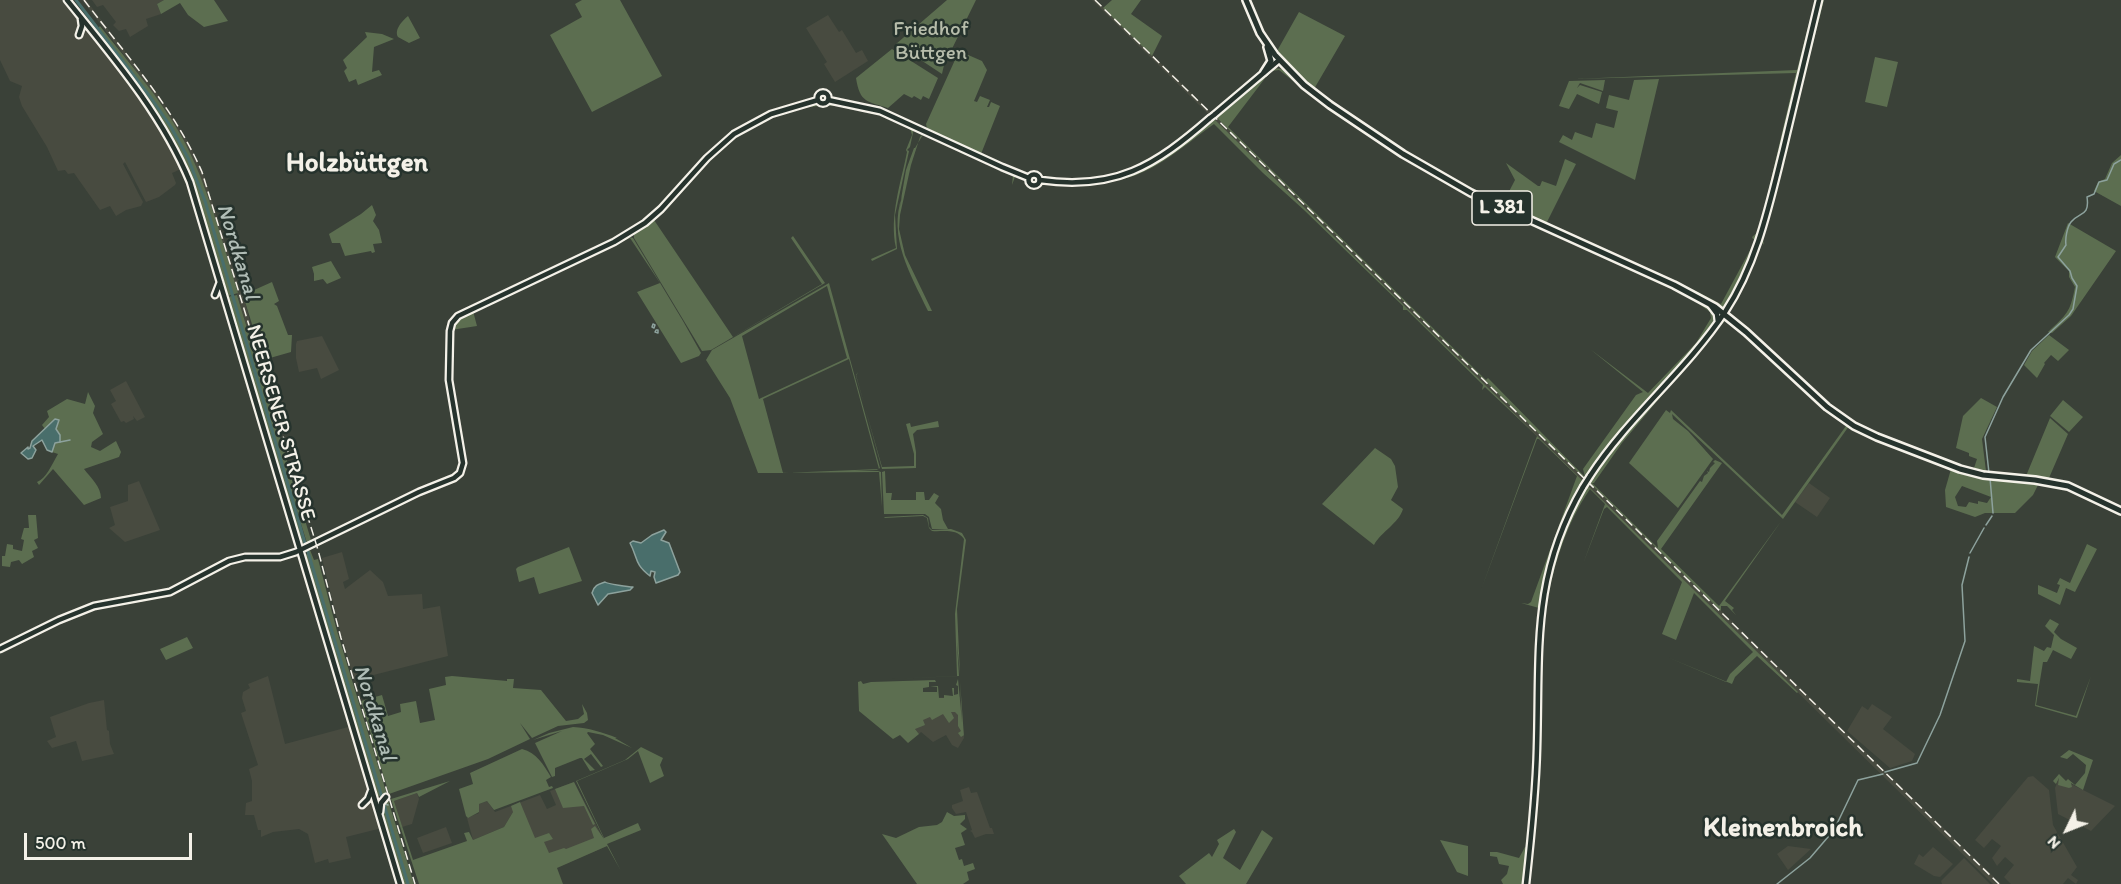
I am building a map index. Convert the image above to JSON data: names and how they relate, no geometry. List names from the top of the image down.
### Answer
{
  "streets": {
    "main road": ["L 381", "NEERSENER STRASSE"]
  },
  "districts": ["Holzbüttgen", "Kleinenbroich"],
  "water": ["Nordkanal"],
  "parks": ["Friedhof Büttgen"],
  "scale_bar": "500 m",
  "north": "bottom left"
}
